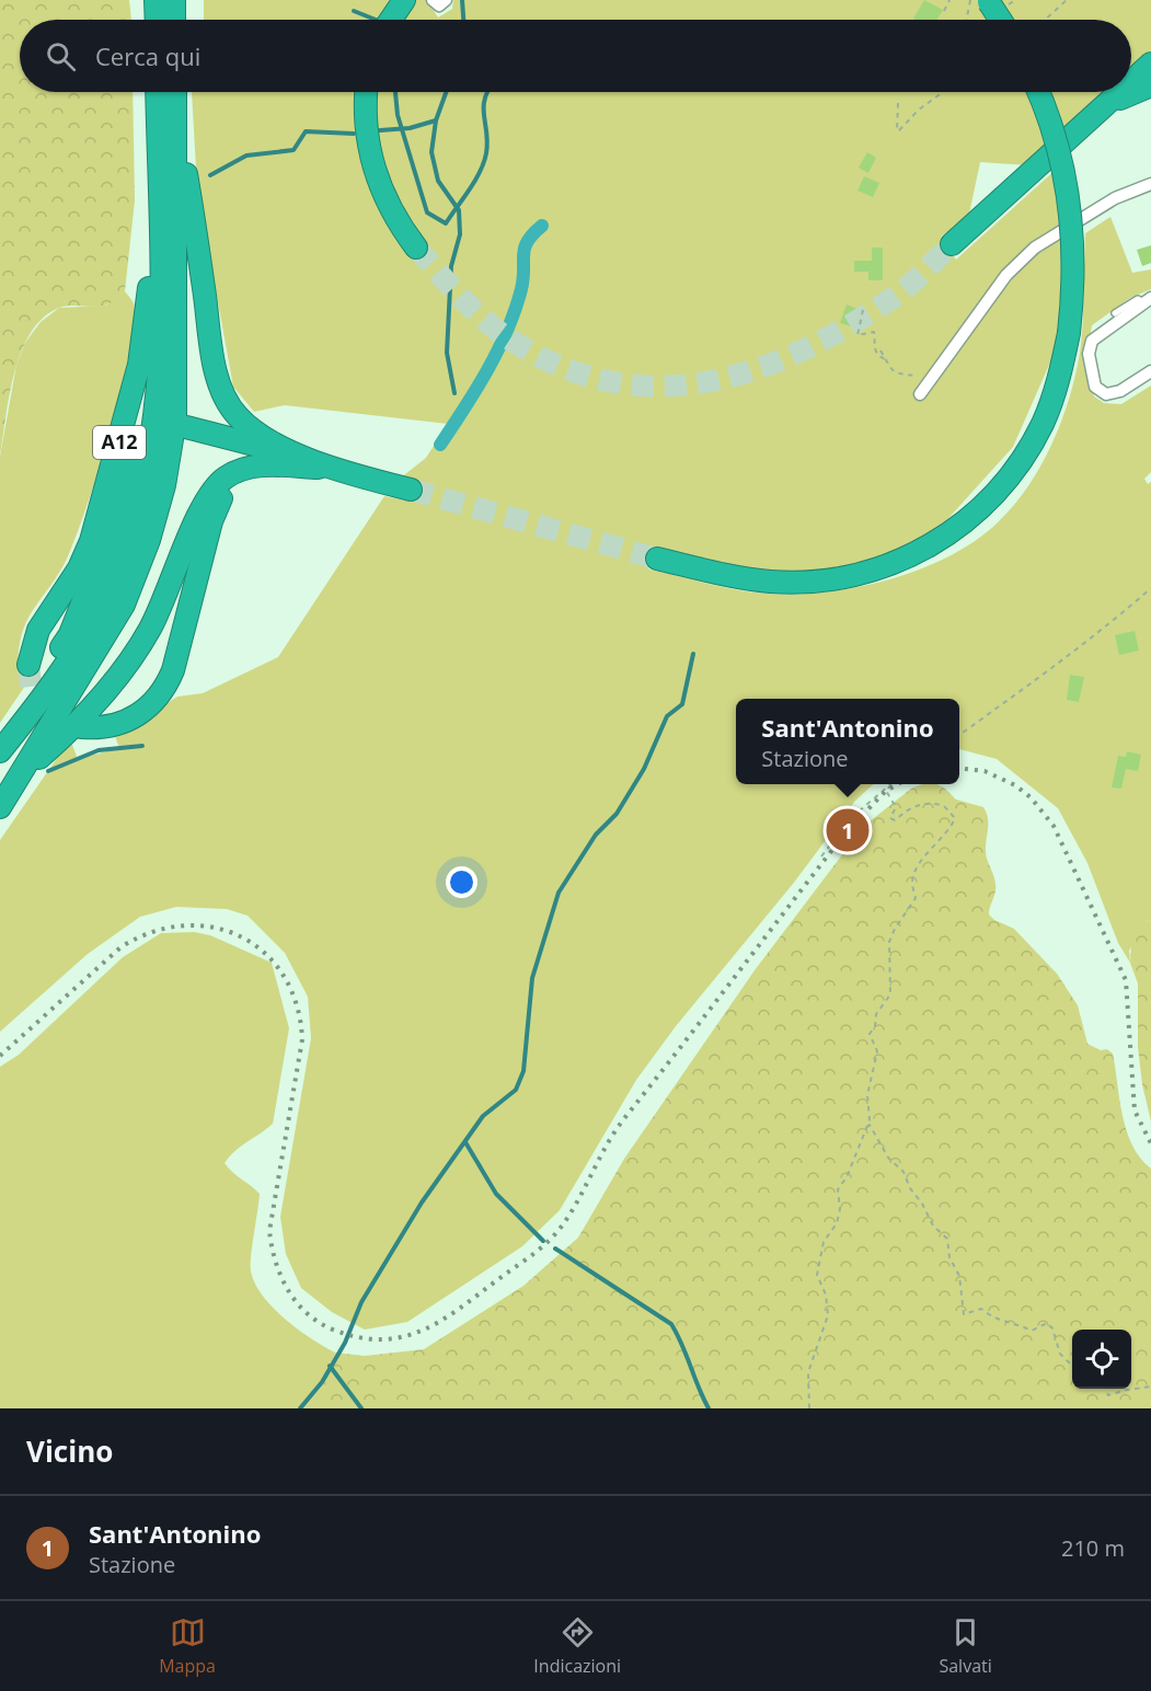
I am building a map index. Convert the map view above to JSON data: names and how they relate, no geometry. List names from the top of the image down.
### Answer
{
  "streets": {
    "highway": ["A12"]
  },
  "page": {
    "search": "Cerca qui",
    "popup": ["Sant'Antonino", "Stazione"],
    "pins": "1",
    "heading": "Vicino",
    "list": [
      {
        "mark": "1",
        "name": "Sant'Antonino",
        "note": "Stazione",
        "value": "210 m"
      }
    ],
    "nav": ["Mappa", "Indicazioni", "Salvati"]
  }
}
